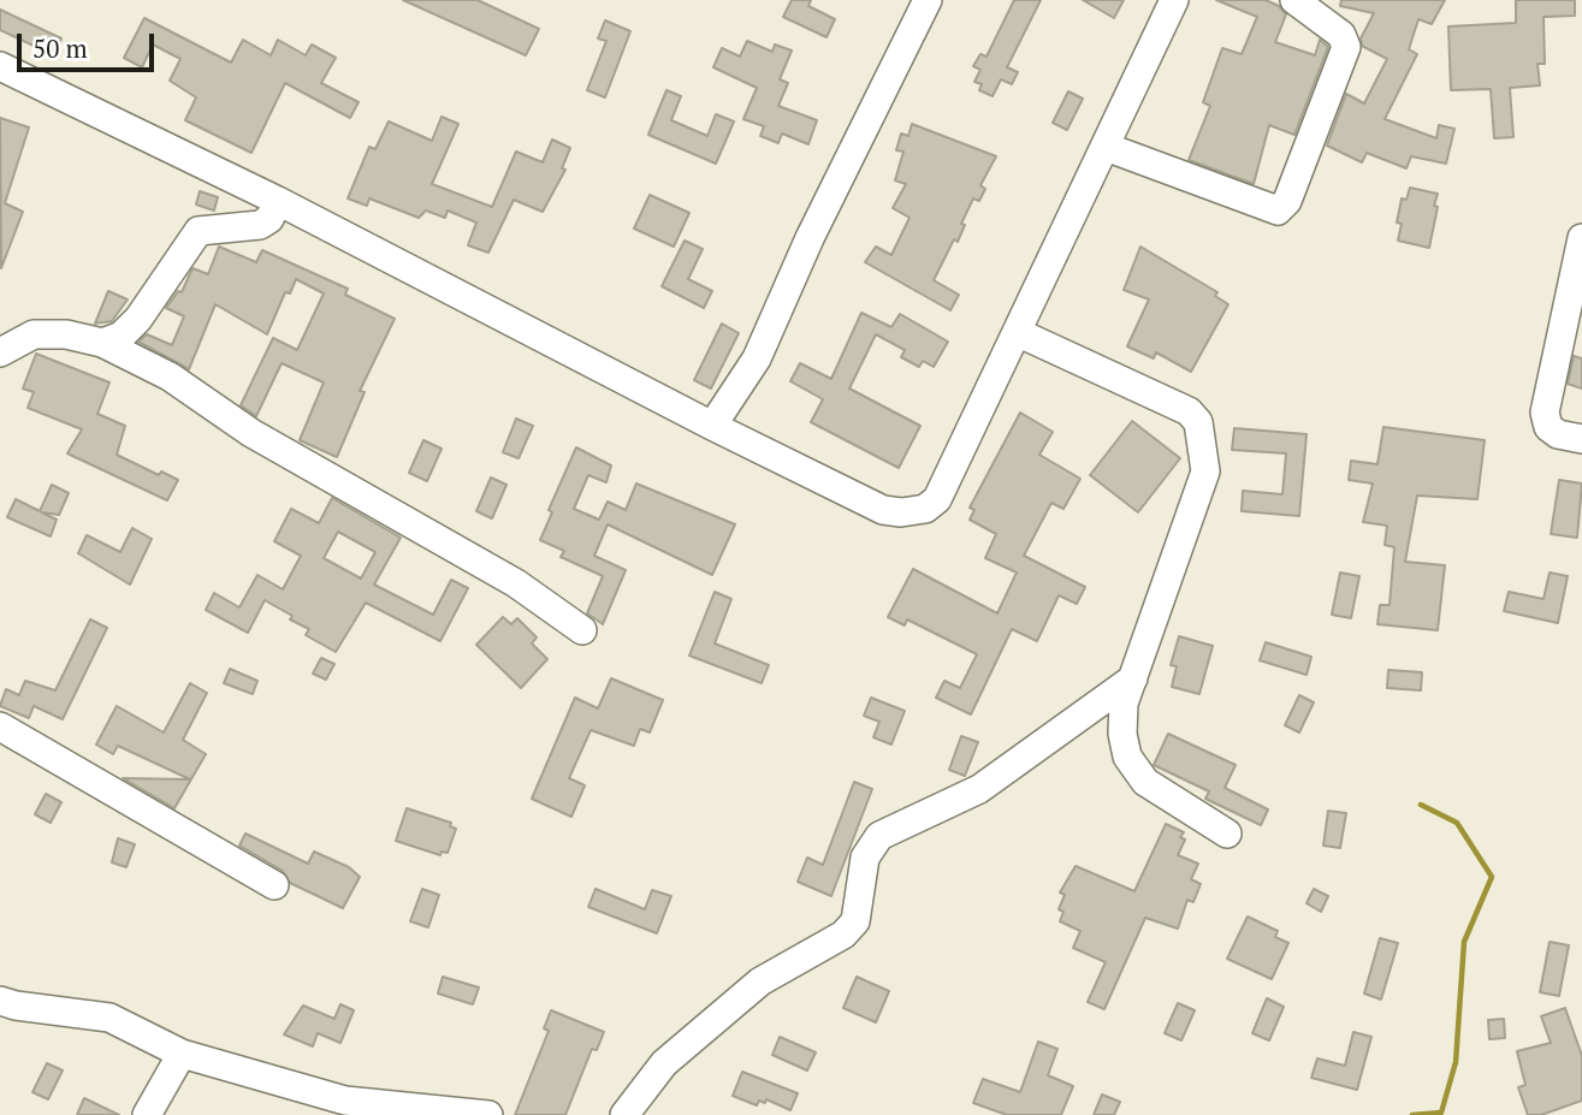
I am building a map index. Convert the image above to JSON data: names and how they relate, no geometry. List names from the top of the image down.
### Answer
{
  "scale_bar": "50 m"
}
